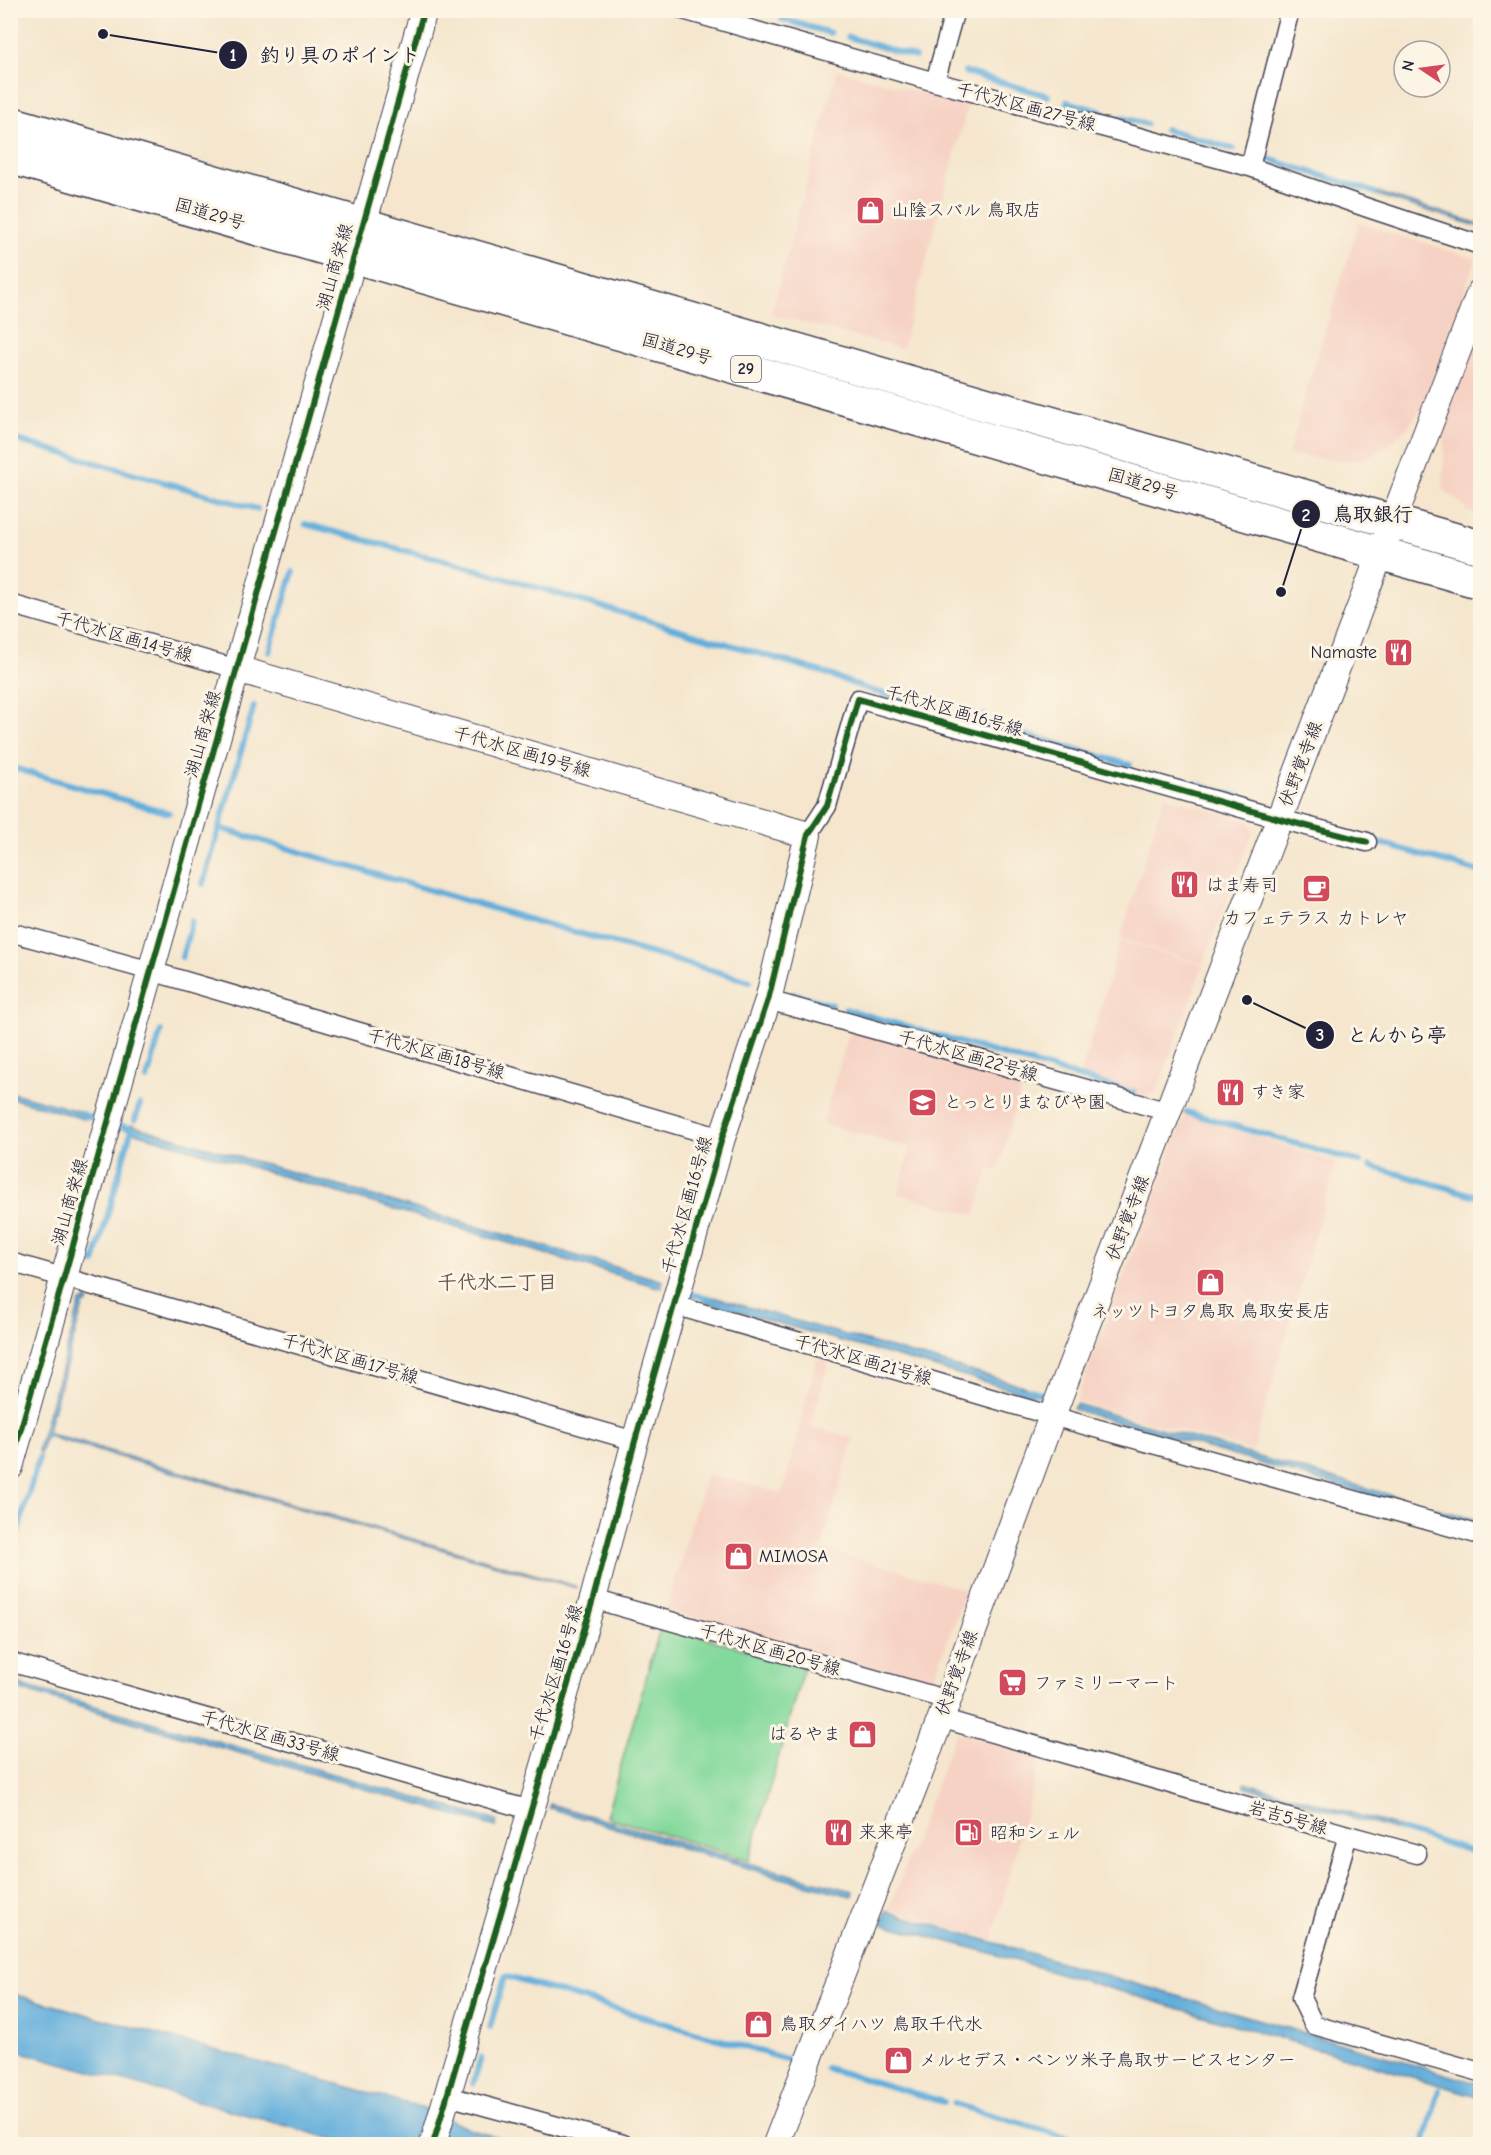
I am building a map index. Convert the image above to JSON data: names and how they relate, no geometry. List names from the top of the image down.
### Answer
{
  "streets": {
    "highway": ["国道29号", "29"],
    "street": [
      "千代水区画27号線",
      "湖山商栄線",
      "千代水区画14号線",
      "千代水区画16号線",
      "千代水区画19号線",
      "伏野覚寺線",
      "千代水区画18号線",
      "千代水区画22号線",
      "千代水区画17号線",
      "千代水区画21号線",
      "千代水区画20号線",
      "千代水区画33号線",
      "岩吉5号線"
    ]
  },
  "crossings": [
    ["国道29号", "湖山商栄線"],
    ["国道29号", "伏野覚寺線"],
    ["湖山商栄線", "千代水区画14号線"],
    ["湖山商栄線", "千代水区画19号線"],
    ["湖山商栄線", "千代水区画18号線"],
    ["湖山商栄線", "千代水区画17号線"],
    ["千代水区画14号線", "千代水区画19号線"],
    ["千代水区画16号線", "千代水区画19号線"],
    ["千代水区画16号線", "伏野覚寺線"],
    ["千代水区画16号線", "千代水区画18号線"],
    ["千代水区画16号線", "千代水区画22号線"],
    ["千代水区画16号線", "千代水区画17号線"],
    ["千代水区画16号線", "千代水区画21号線"],
    ["千代水区画16号線", "千代水区画20号線"],
    ["千代水区画16号線", "千代水区画33号線"],
    ["伏野覚寺線", "千代水区画22号線"],
    ["伏野覚寺線", "千代水区画21号線"],
    ["伏野覚寺線", "千代水区画20号線"],
    ["伏野覚寺線", "岩吉5号線"],
    ["千代水区画20号線", "岩吉5号線"]
  ],
  "districts": ["千代水二丁目"],
  "places": {
    "other": ["釣り具のポイント", "鳥取銀行", "とんから亭"],
    "shop": [
      "山陰スバル 鳥取店",
      "ネッツトヨタ鳥取 鳥取安長店",
      "MIMOSA",
      "はるやま",
      "鳥取ダイハツ 鳥取千代水",
      "メルセデス・ベンツ米子鳥取サービスセンター"
    ],
    "restaurant": [
      "Namaste",
      "はま寿司",
      "すき家",
      "来来亭"
    ],
    "cafe": ["カフェテラス カトレヤ"],
    "school or university": ["とっとりまなびや園"],
    "supermarket": ["ファミリーマート"],
    "fuel station": ["昭和シェル"]
  },
  "north": "left"
}
